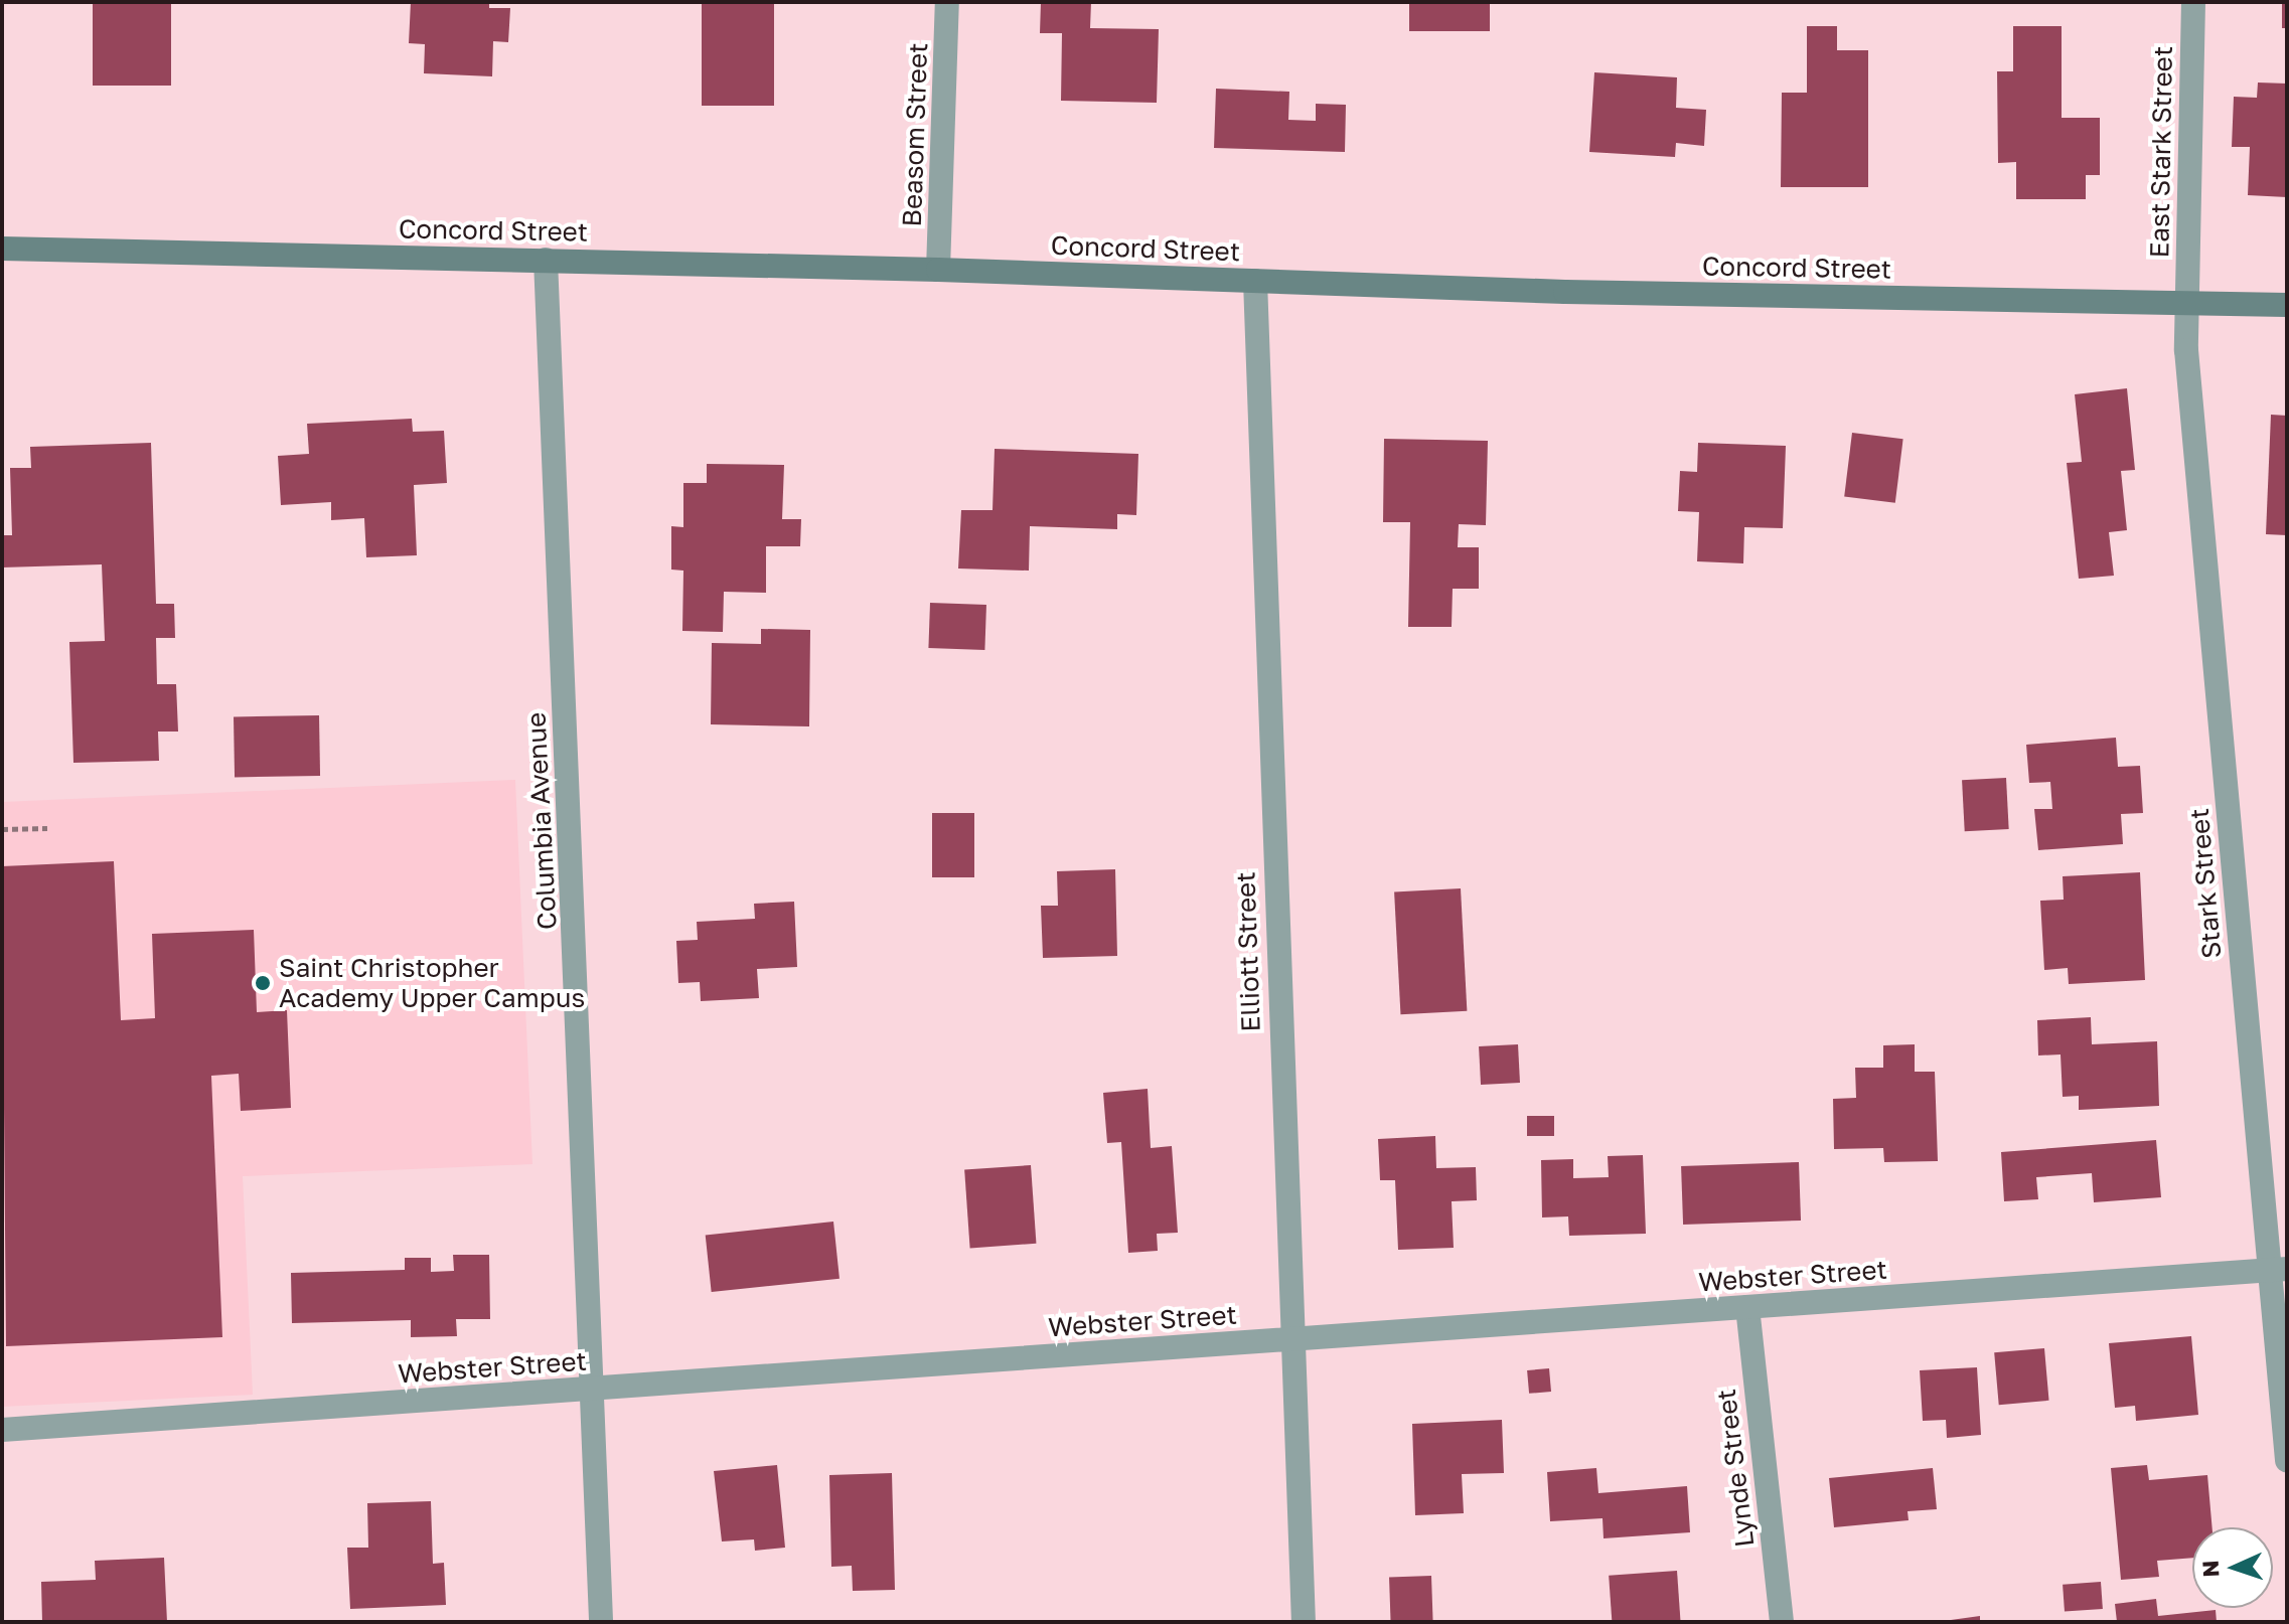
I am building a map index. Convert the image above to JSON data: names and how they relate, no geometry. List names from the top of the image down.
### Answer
{
  "streets": {
    "main road": ["Concord Street"],
    "street": [
      "Beasom Street",
      "East Stark Street",
      "Columbia Avenue",
      "Stark Street",
      "Elliott Street",
      "Webster Street",
      "Lynde Street"
    ]
  },
  "crossings": [
    ["Beasom Street", "Concord Street"],
    ["East Stark Street", "Concord Street"],
    ["East Stark Street", "Stark Street"],
    ["Concord Street", "Columbia Avenue"],
    ["Concord Street", "Stark Street"],
    ["Concord Street", "Elliott Street"],
    ["Columbia Avenue", "Webster Street"],
    ["Stark Street", "Webster Street"],
    ["Elliott Street", "Webster Street"],
    ["Webster Street", "Lynde Street"]
  ],
  "places": ["Saint Christopher Academy Upper Campus"],
  "north": "left"
}
